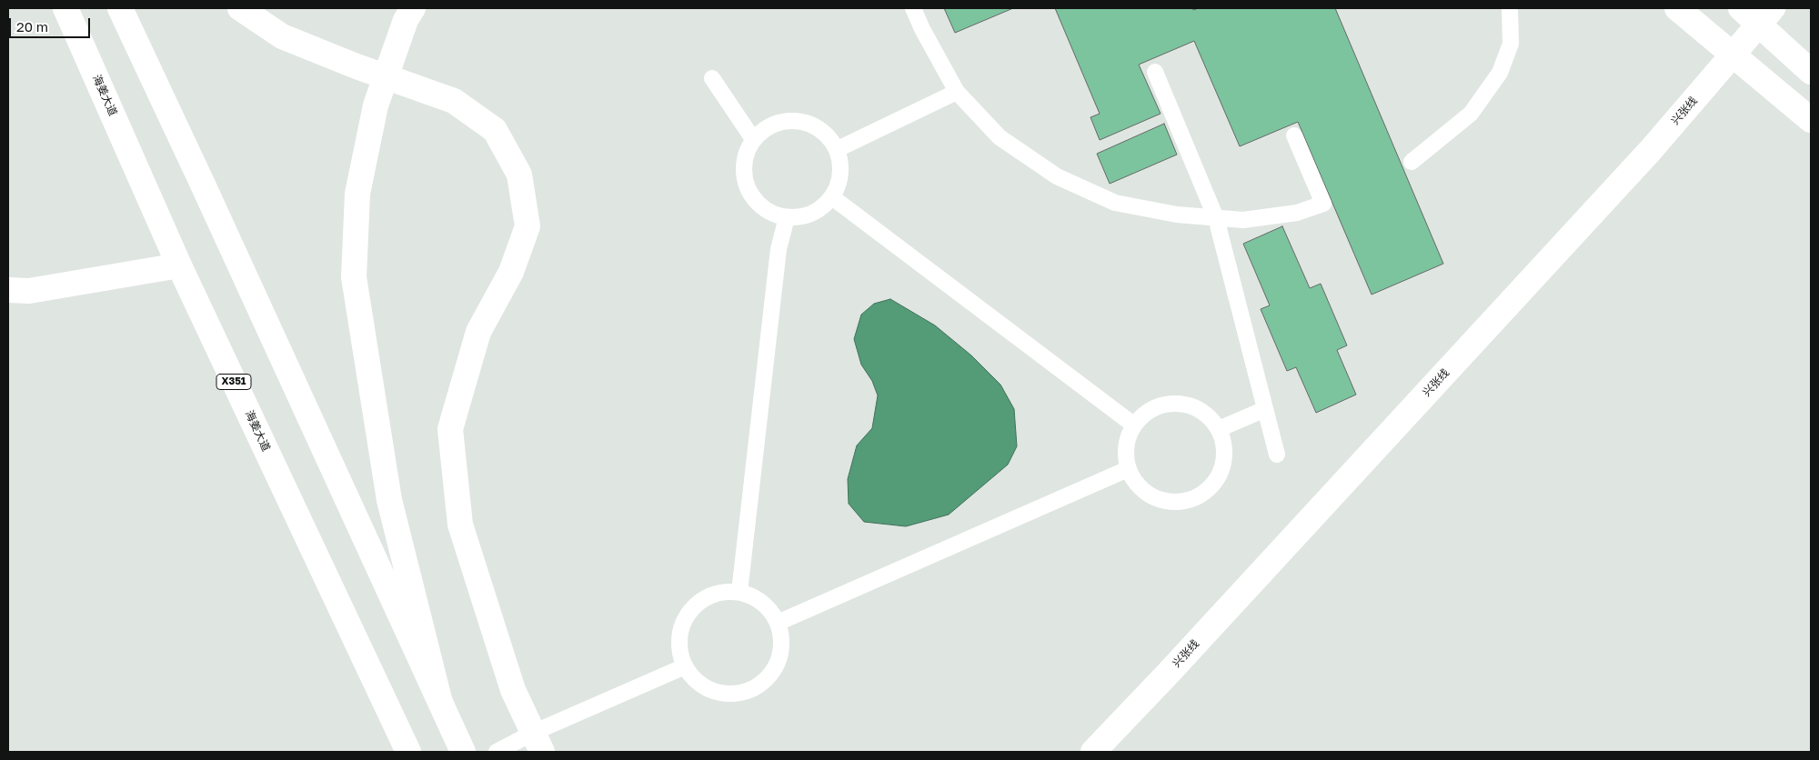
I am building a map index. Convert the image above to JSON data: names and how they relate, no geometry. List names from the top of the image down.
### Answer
{
  "streets": {
    "main road": ["海姜大道", "兴张线", "X351"]
  },
  "scale_bar": "20 m"
}
